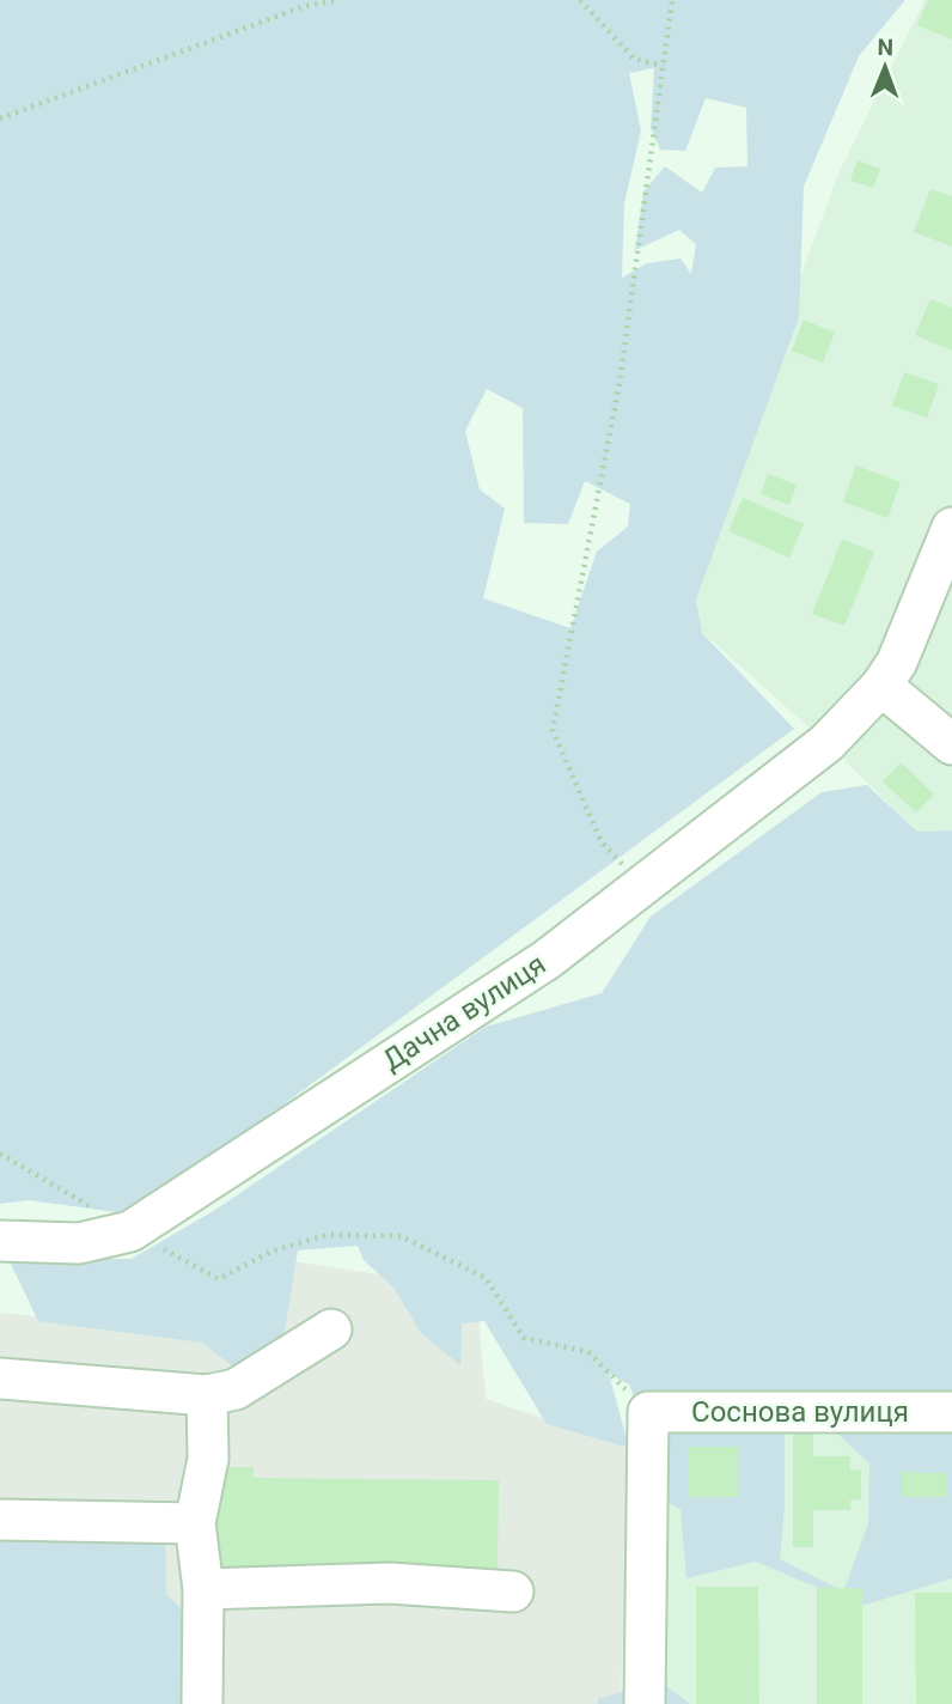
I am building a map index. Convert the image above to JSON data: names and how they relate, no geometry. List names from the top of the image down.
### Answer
{
  "streets": {
    "street": ["Дачна вулиця", "Соснова вулиця"]
  },
  "north": "top"
}
